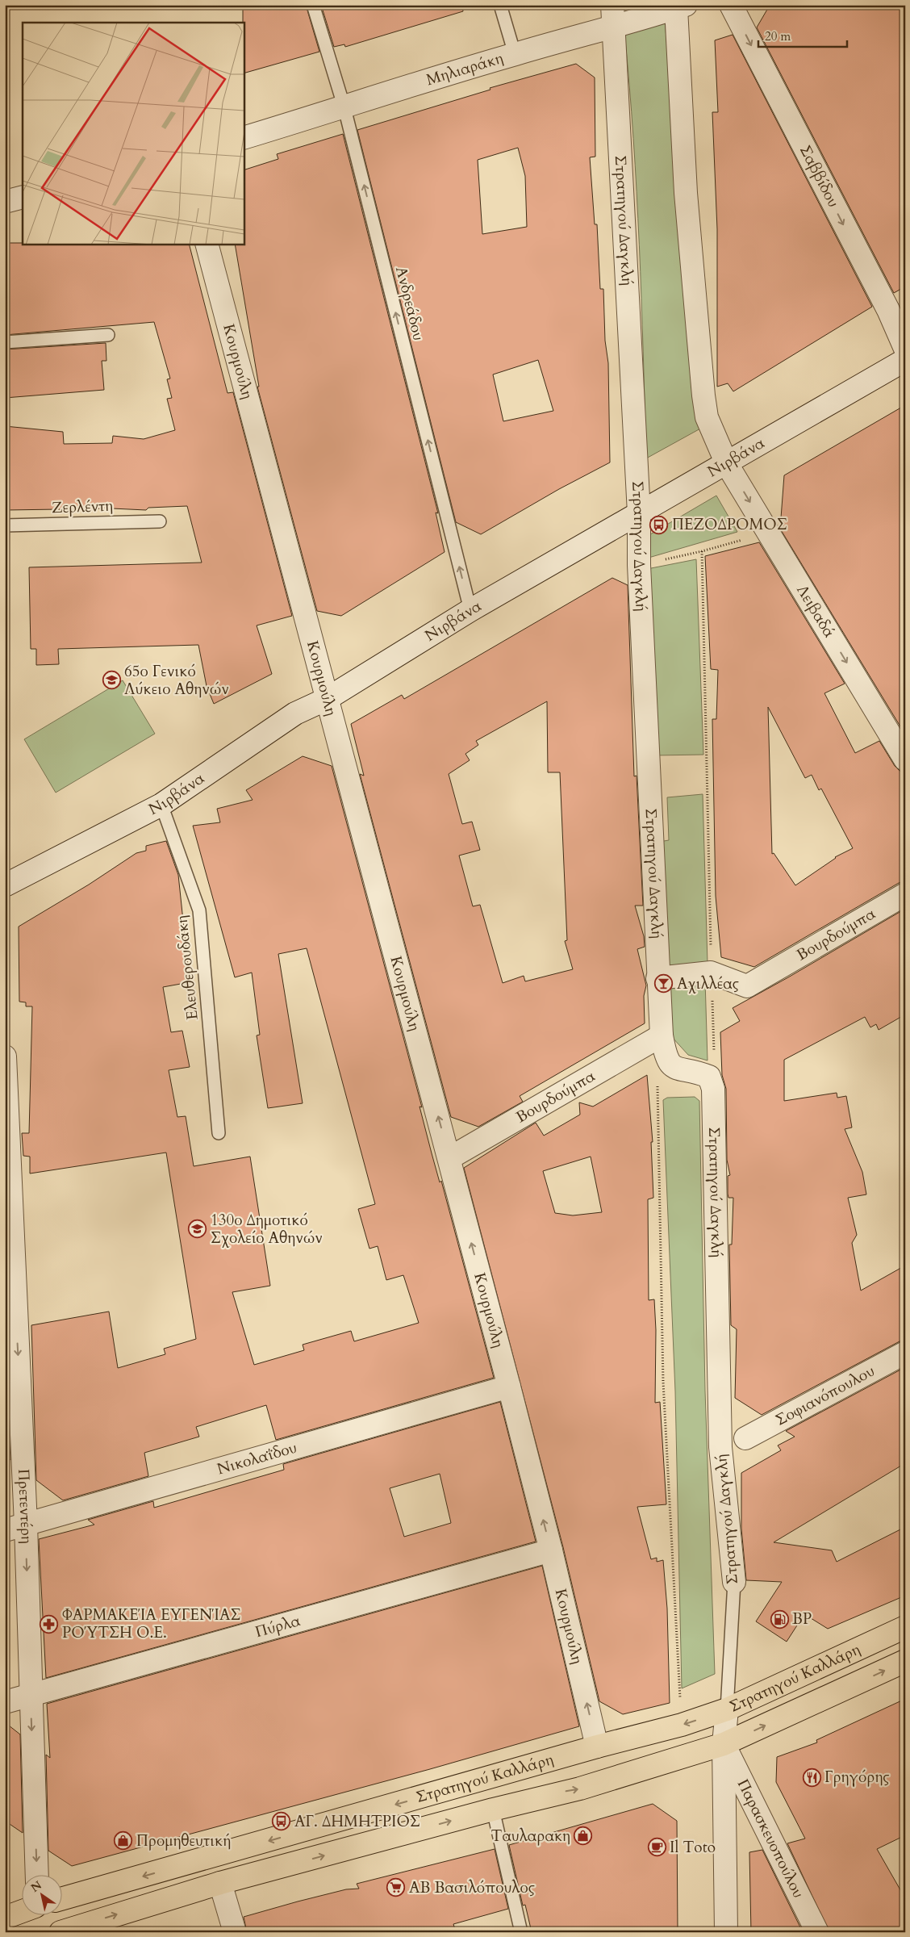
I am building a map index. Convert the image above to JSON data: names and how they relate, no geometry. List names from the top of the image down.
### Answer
{
  "streets": {
    "main road": ["Στρατηγού Καλλάρη"],
    "street": [
      "Μηλιαράκη",
      "Σαββίδου",
      "Στρατηγού Δαγκλή",
      "Κουρμούλη",
      "Νιρβάνα",
      "Λειβαδά",
      "Βουρδούμπα",
      "Σοφιανόπουλου",
      "Νικολαΐδου",
      "Πρετεντέρη",
      "Πύρλα",
      "Παρασκευοπούλου"
    ],
    "lane": ["Ανδρεάδου", "Ζερλέντη", "Ελευθερουδάκη"]
  },
  "crossings": [
    ["Μηλιαράκη", "Στρατηγού Δαγκλή"],
    ["Μηλιαράκη", "Ανδρεάδου"],
    ["Στρατηγού Δαγκλή", "Νιρβάνα"],
    ["Στρατηγού Δαγκλή", "Βουρδούμπα"],
    ["Στρατηγού Δαγκλή", "Στρατηγού Καλλάρη"],
    ["Ανδρεάδου", "Νιρβάνα"],
    ["Κουρμούλη", "Νιρβάνα"],
    ["Κουρμούλη", "Βουρδούμπα"],
    ["Κουρμούλη", "Νικολαΐδου"],
    ["Κουρμούλη", "Πύρλα"],
    ["Κουρμούλη", "Στρατηγού Καλλάρη"],
    ["Νιρβάνα", "Λειβαδά"],
    ["Νιρβάνα", "Ελευθερουδάκη"],
    ["Νικολαΐδου", "Πρετεντέρη"],
    ["Πρετεντέρη", "Πύρλα"],
    ["Στρατηγού Καλλάρη", "Παρασκευοπούλου"]
  ],
  "one_way": [
    "Ανδρεάδου",
    "Κουρμούλη",
    "Λειβαδά",
    "Πρετεντέρη"
  ],
  "places": {
    "bus stop": ["ΠΕΖΟΔΡΟΜΟΣ", "ΑΓ. ΔΗΜΗΤΡΙΟΣ"],
    "school or university": ["65ο Γενικό Λύκειο Αθηνών", "130ο Δημοτικό Σχολείο Αθηνών"],
    "bar": ["Αχιλλέας"],
    "fuel station": ["BP"],
    "pharmacy": ["ΦΑΡΜΑΚΕΊΑ ΕΥΓΕΝΊΑΣ ΡΟΎΤΣΗ Ο.Ε."],
    "restaurant": ["Γρηγόρης"],
    "shop": ["Ταυλαρακη", "Προμηθευτική"],
    "cafe": ["Il Toto"],
    "supermarket": ["AB Βασιλόπουλος"]
  },
  "scale_bar": "20 m",
  "north": "top left"
}
